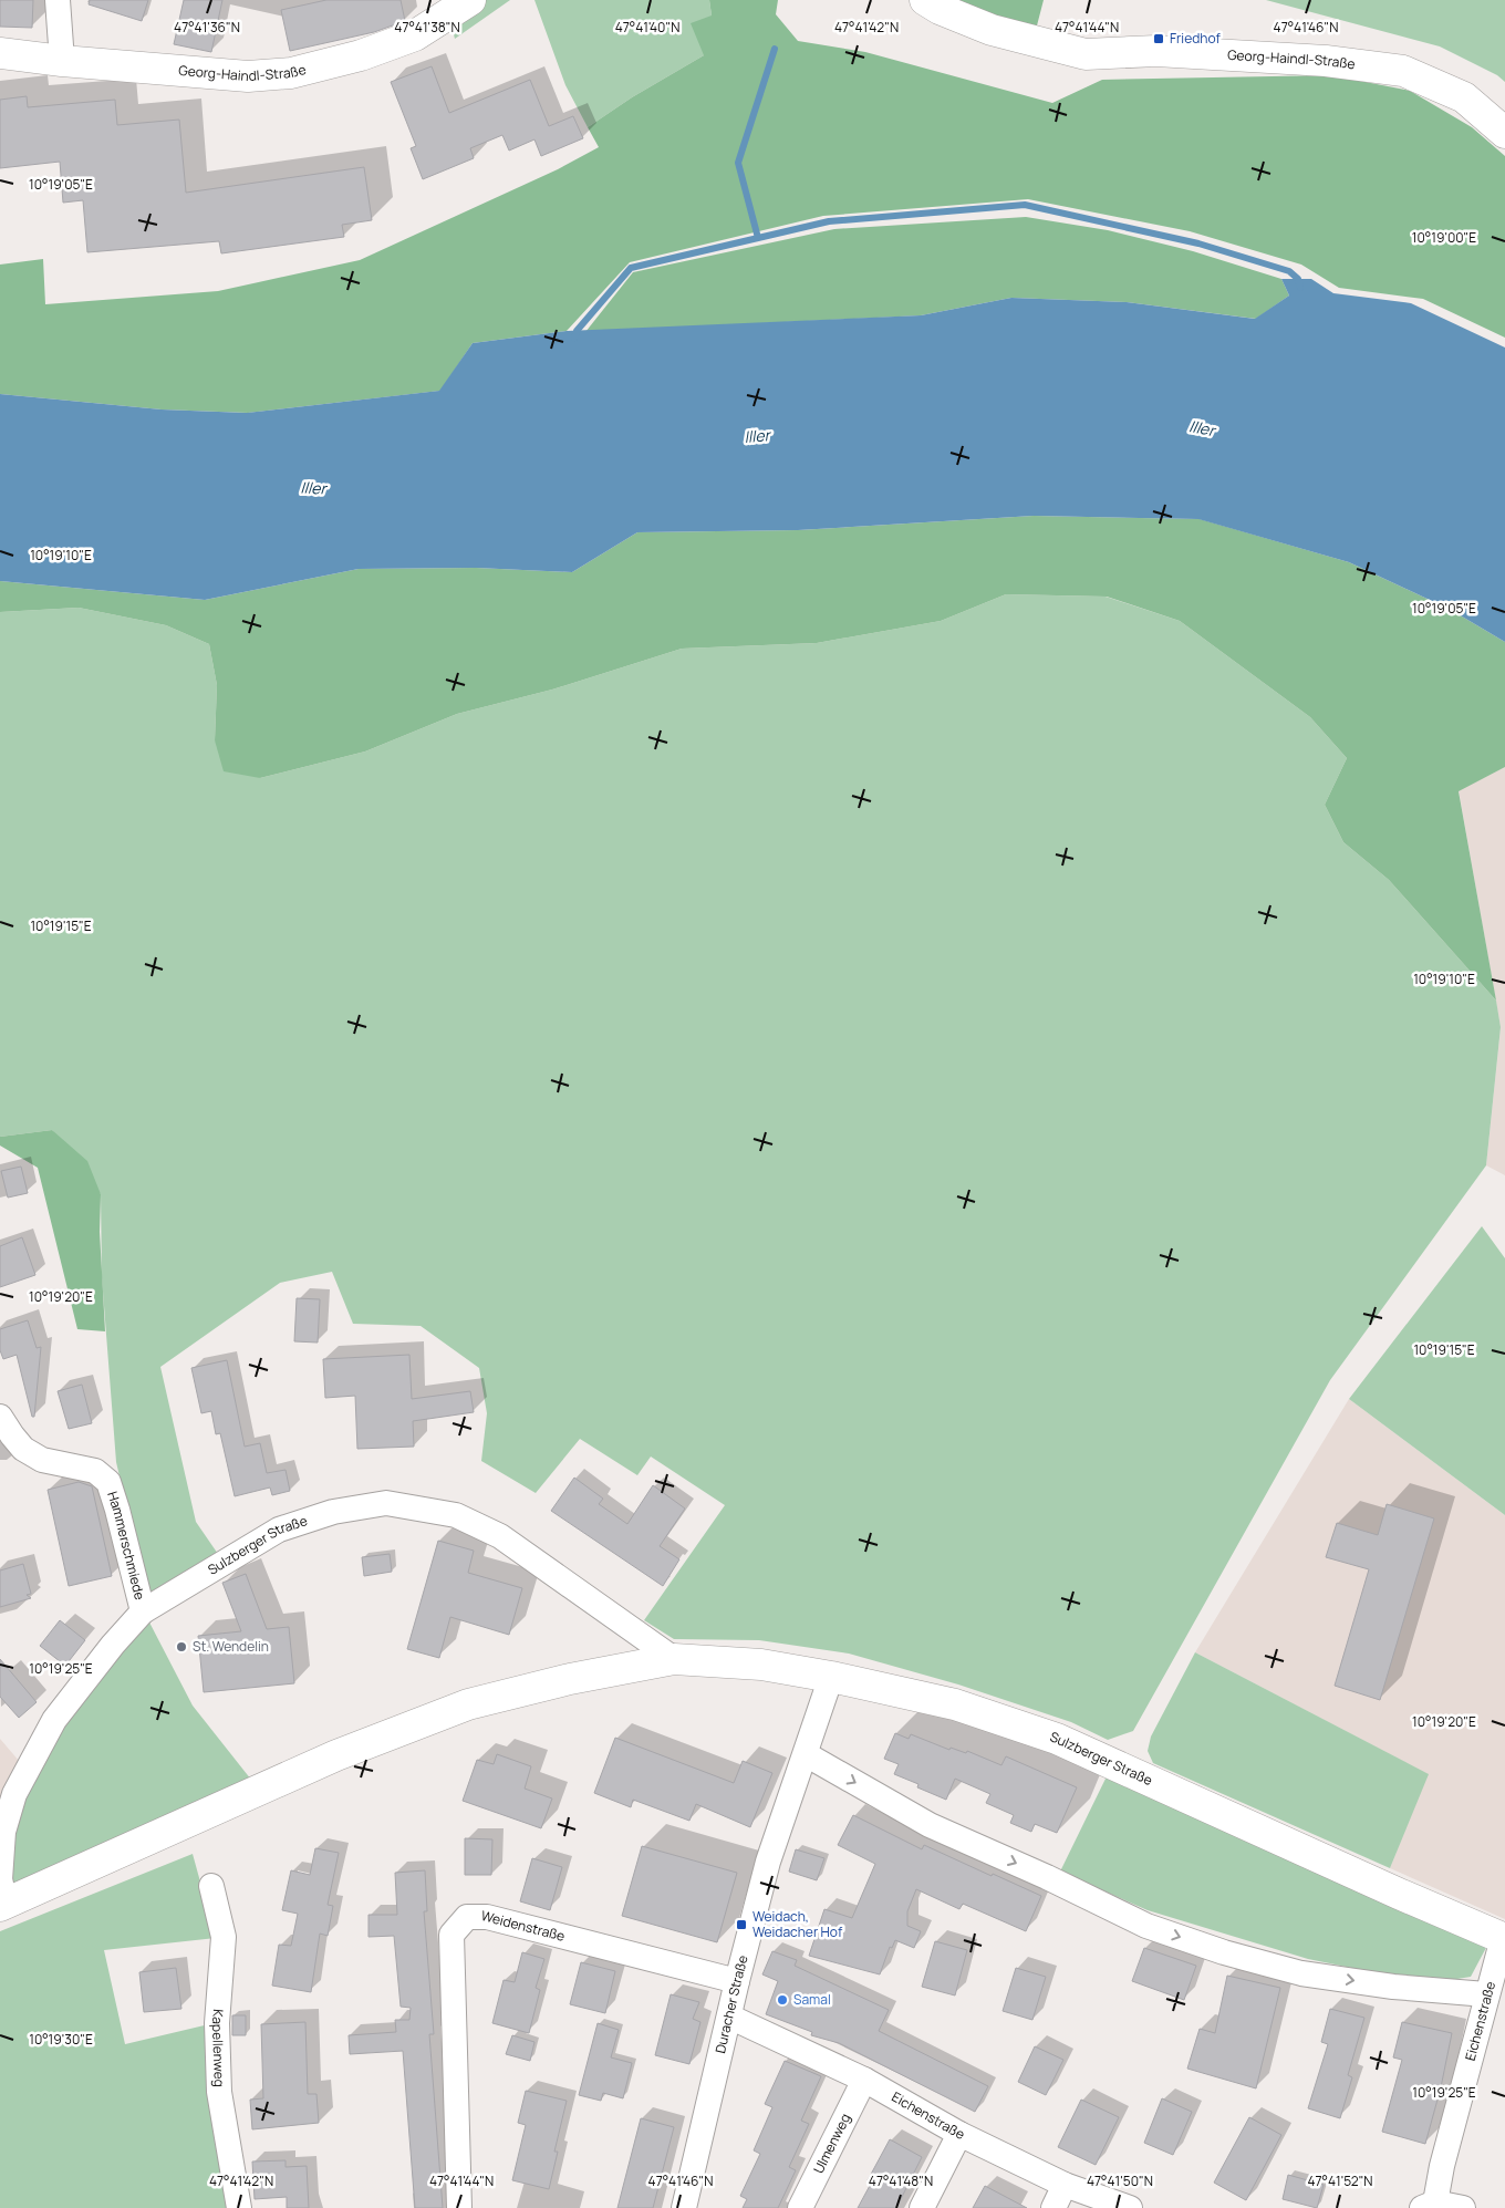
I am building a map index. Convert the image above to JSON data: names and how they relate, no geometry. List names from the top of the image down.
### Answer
{
  "streets": {
    "street": [
      "Georg-Haindl-Straße",
      "Hammerschmiede",
      "Sulzberger Straße",
      "Weidenstraße",
      "Duracher Straße",
      "Eichenstraße",
      "Kapellenweg",
      "Ulmenweg"
    ]
  },
  "crossings": [
    ["Hammerschmiede", "Sulzberger Straße"],
    ["Sulzberger Straße", "Duracher Straße"],
    ["Sulzberger Straße", "Eichenstraße"],
    ["Weidenstraße", "Duracher Straße"],
    ["Duracher Straße", "Eichenstraße"],
    ["Eichenstraße", "Ulmenweg"]
  ],
  "water": ["Iller"],
  "places": {
    "transit": ["Friedhof", "Weidach, Weidacher Hof"],
    "other": ["St. Wendelin", "Samal"]
  },
  "coordinates": [
    "47°41'36\"N",
    "47°41'38\"N",
    "47°41'40\"N",
    "47°41'42\"N",
    "47°41'44\"N",
    "47°41'46\"N",
    "10°19'05\"E",
    "10°19'00\"E",
    "10°19'10\"E",
    "10°19'15\"E",
    "10°19'20\"E",
    "10°19'25\"E",
    "10°19'30\"E",
    "47°41'48\"N",
    "47°41'50\"N",
    "47°41'52\"N"
  ]
}
